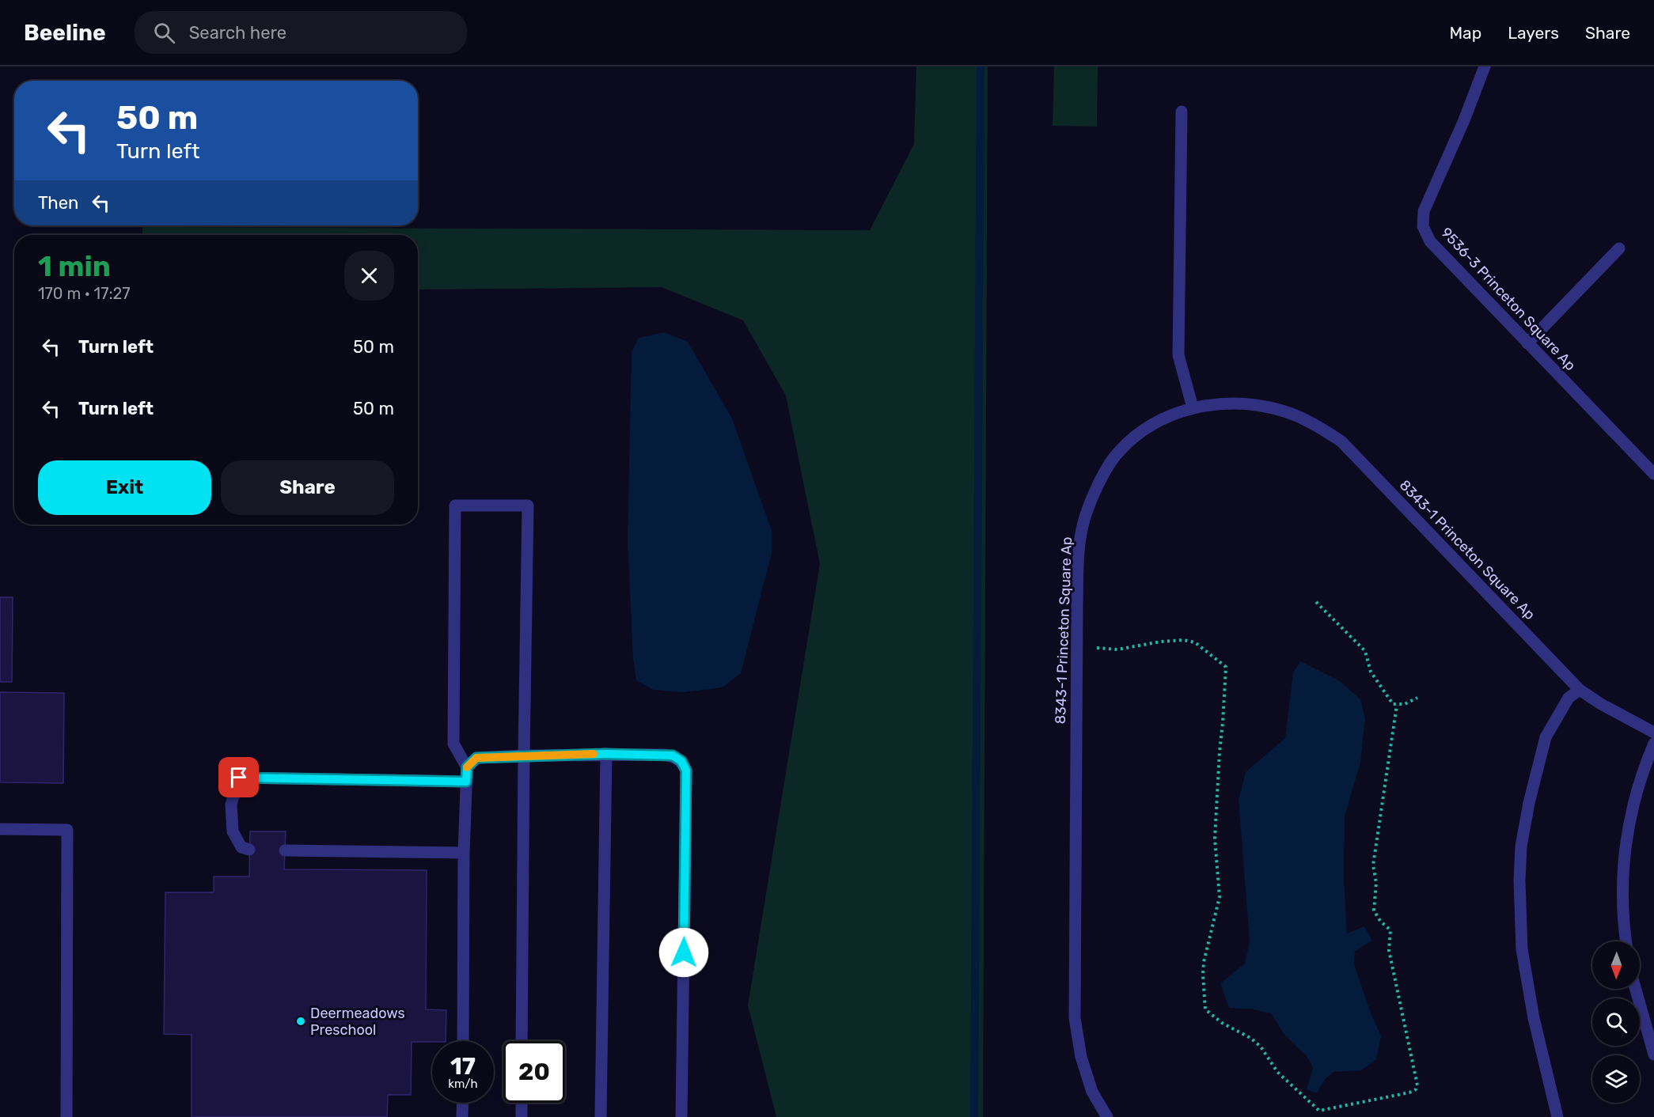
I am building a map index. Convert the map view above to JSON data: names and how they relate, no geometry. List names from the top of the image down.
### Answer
{
  "streets": {
    "street": ["9536-3 Princeton Square Ap", "8343-1 Princeton Square Ap"]
  },
  "places": ["Deermeadows Preschool"],
  "north": "bottom",
  "page": {
    "header": "Beeline",
    "search": "Search here",
    "nav": ["Map", "Layers", "Share"],
    "turn": ["50 m", "Turn left"],
    "then": "Then",
    "heading": ["1 min", "170 m · 17:27"],
    "list": [
      {
        "name": "Turn left",
        "value": "50 m"
      },
      {
        "name": "Turn left",
        "value": "50 m"
      }
    ],
    "buttons": ["Exit", "Share"],
    "speed": "17 km/h",
    "limit": "20"
  }
}
